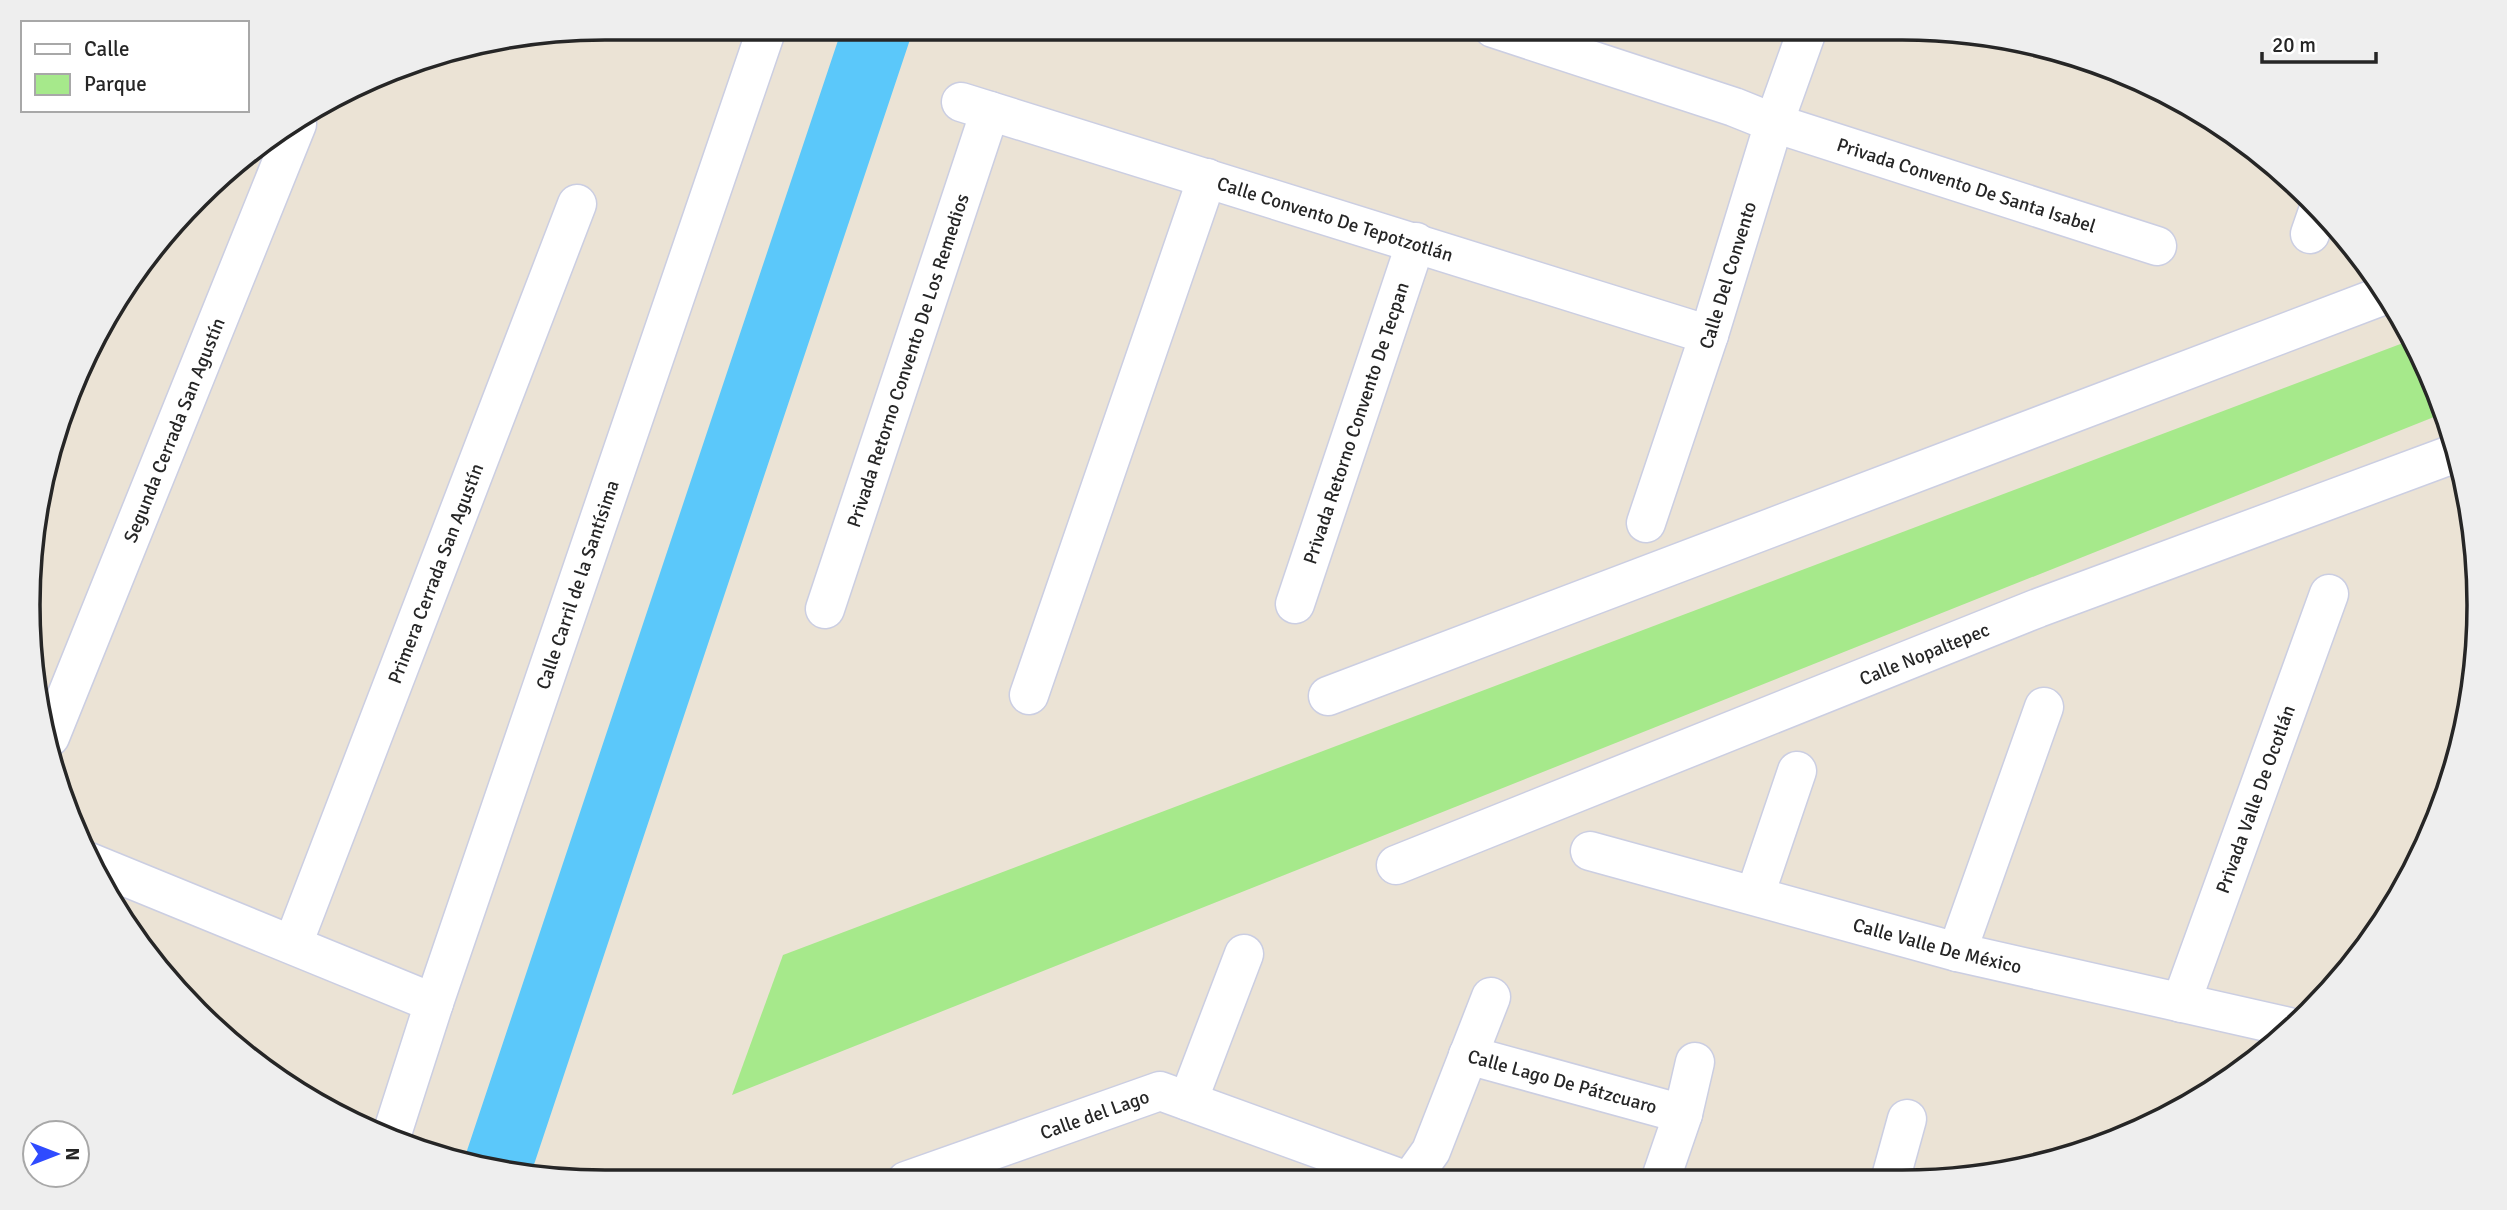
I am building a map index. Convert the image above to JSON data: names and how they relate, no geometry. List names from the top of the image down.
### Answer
{
  "streets": {
    "street": [
      "Privada Convento De Santa Isabel",
      "Calle Convento De Tepotzotlán",
      "Calle Del Convento",
      "Privada Retorno Convento De Los Remedios",
      "Privada Retorno Convento De Tecpan",
      "Segunda Cerrada San Agustín",
      "Primera Cerrada San Agustín",
      "Calle Carril de la Santísima",
      "Calle Nopaltepec",
      "Privada Valle De Ocotlán",
      "Calle Valle De México",
      "Calle Lago De Pátzcuaro",
      "Calle del Lago"
    ]
  },
  "crossings": [
    ["Privada Convento De Santa Isabel", "Calle Del Convento"],
    ["Calle Convento De Tepotzotlán", "Calle Del Convento"],
    ["Calle Convento De Tepotzotlán", "Privada Retorno Convento De Los Remedios"],
    ["Calle Convento De Tepotzotlán", "Privada Retorno Convento De Tecpan"],
    ["Privada Valle De Ocotlán", "Calle Valle De México"]
  ],
  "legend": ["Calle", "Parque"],
  "scale_bar": "20 m",
  "north": "right"
}
